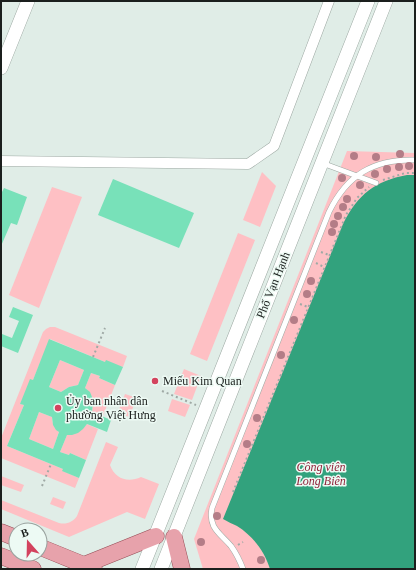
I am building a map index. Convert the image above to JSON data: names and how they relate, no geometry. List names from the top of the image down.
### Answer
{
  "streets": {
    "street": ["Phố Vạn Hạnh"]
  },
  "parks": ["Công viên Long Biên"],
  "places": ["Miếu Kim Quan", "Ủy ban nhân dân phường Việt Hưng"],
  "north": "top"
}
